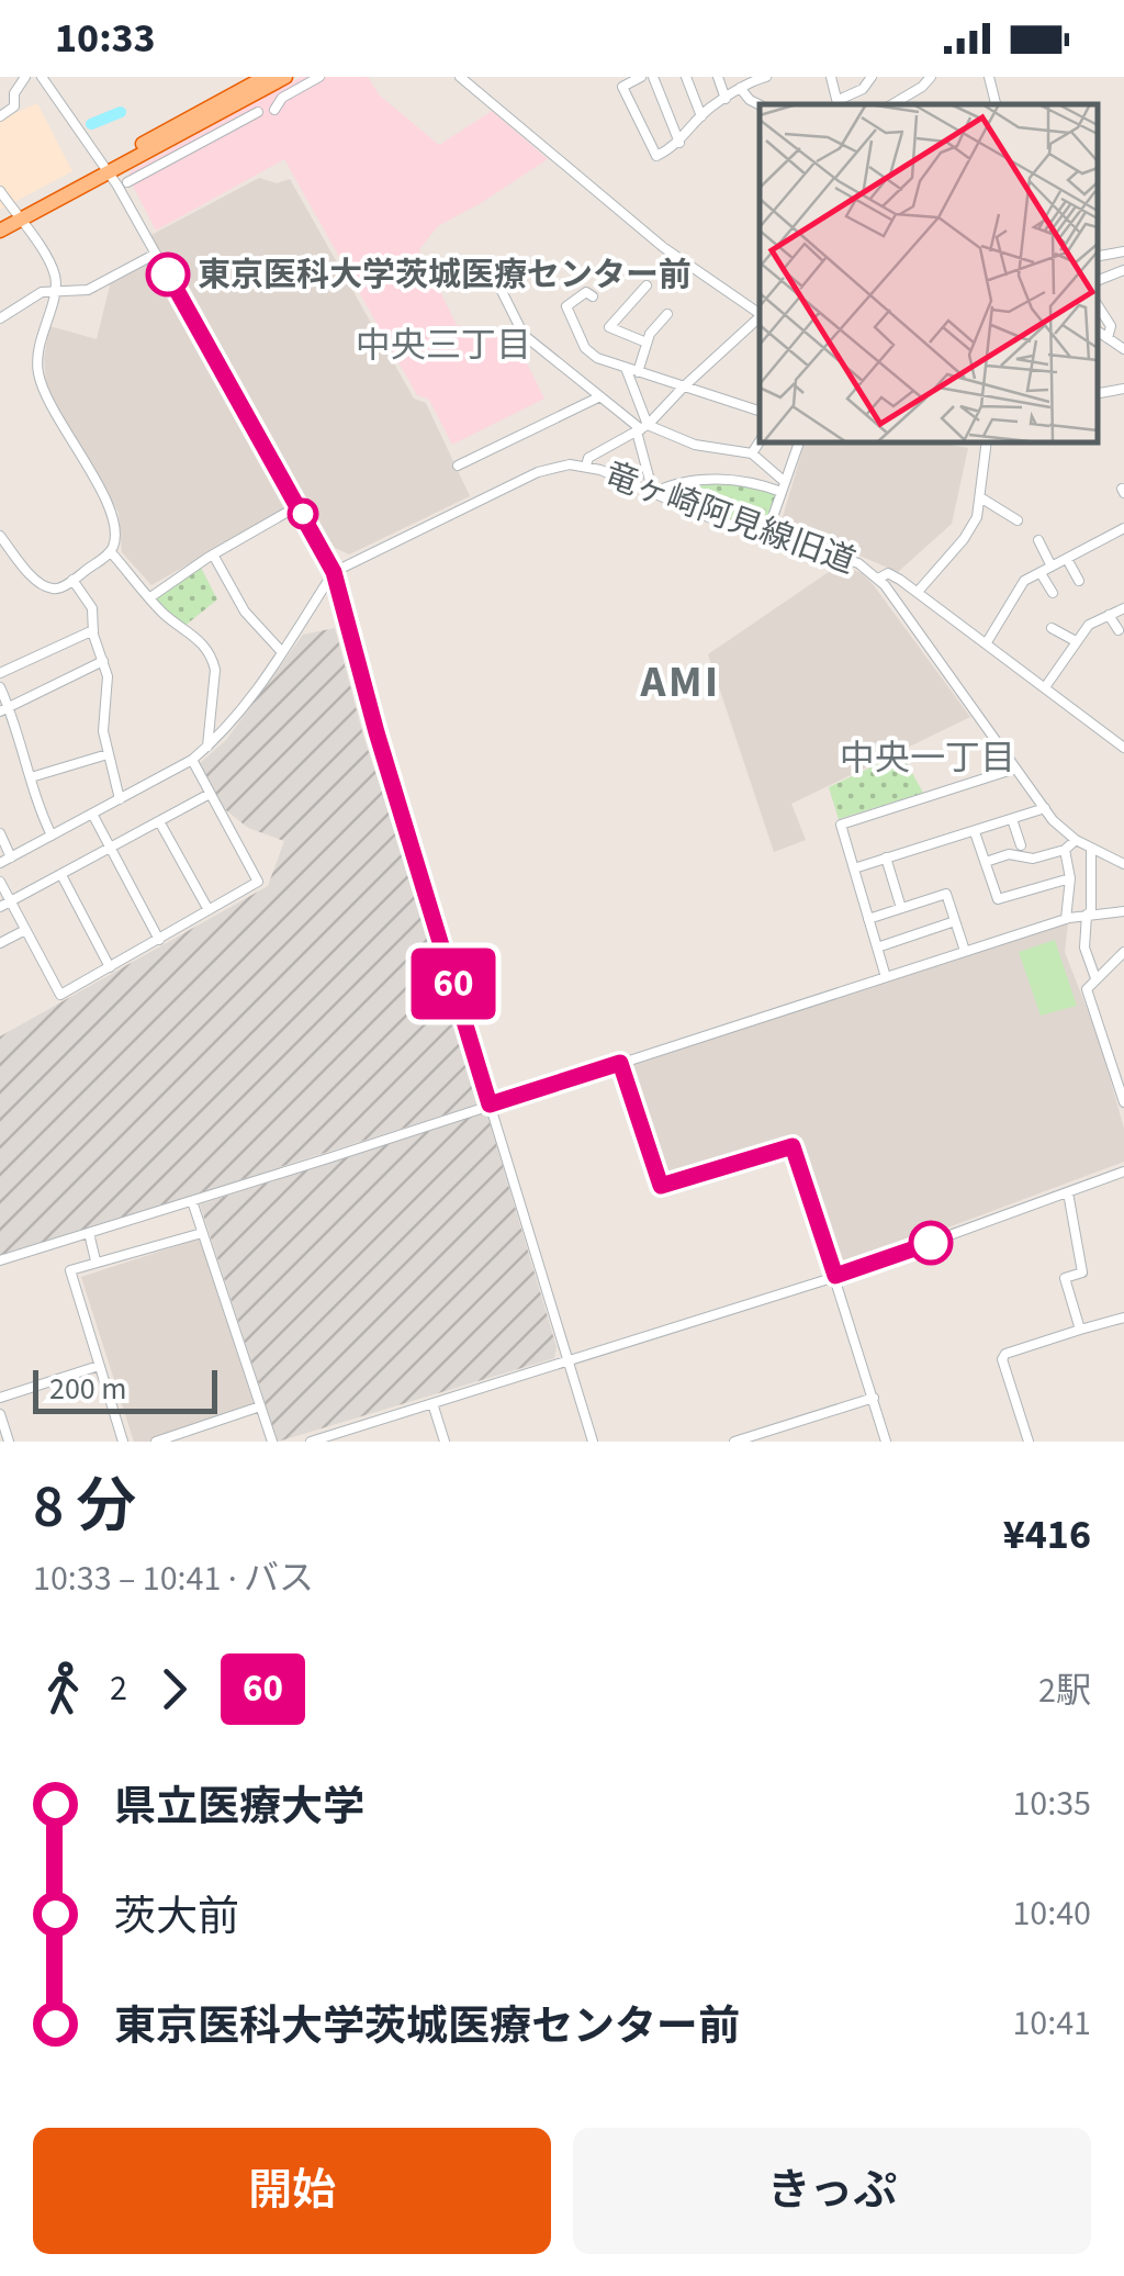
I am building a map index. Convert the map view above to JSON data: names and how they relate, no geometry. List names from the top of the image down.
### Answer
{
  "streets": {
    "street": ["竜ヶ崎阿見線旧道"]
  },
  "districts": ["中央三丁目", "AMI", "中央一丁目"],
  "places": ["東京医科大学茨城医療センター前"],
  "lines": ["bus line 60"],
  "scale_bar": "200 m",
  "page": {
    "status": "10:33",
    "on_map": "60",
    "scale": "200 m",
    "heading": ["8 分", "10:33 – 10:41 · バス", "¥416"],
    "legs": ["2", "60", "2駅"],
    "list": [
      {
        "name": "県立医療大学",
        "value": "10:35"
      },
      {
        "name": "茨大前",
        "value": "10:40"
      },
      {
        "name": "東京医科大学茨城医療センター前",
        "value": "10:41"
      }
    ],
    "buttons": ["開始", "きっぷ"]
  }
}
